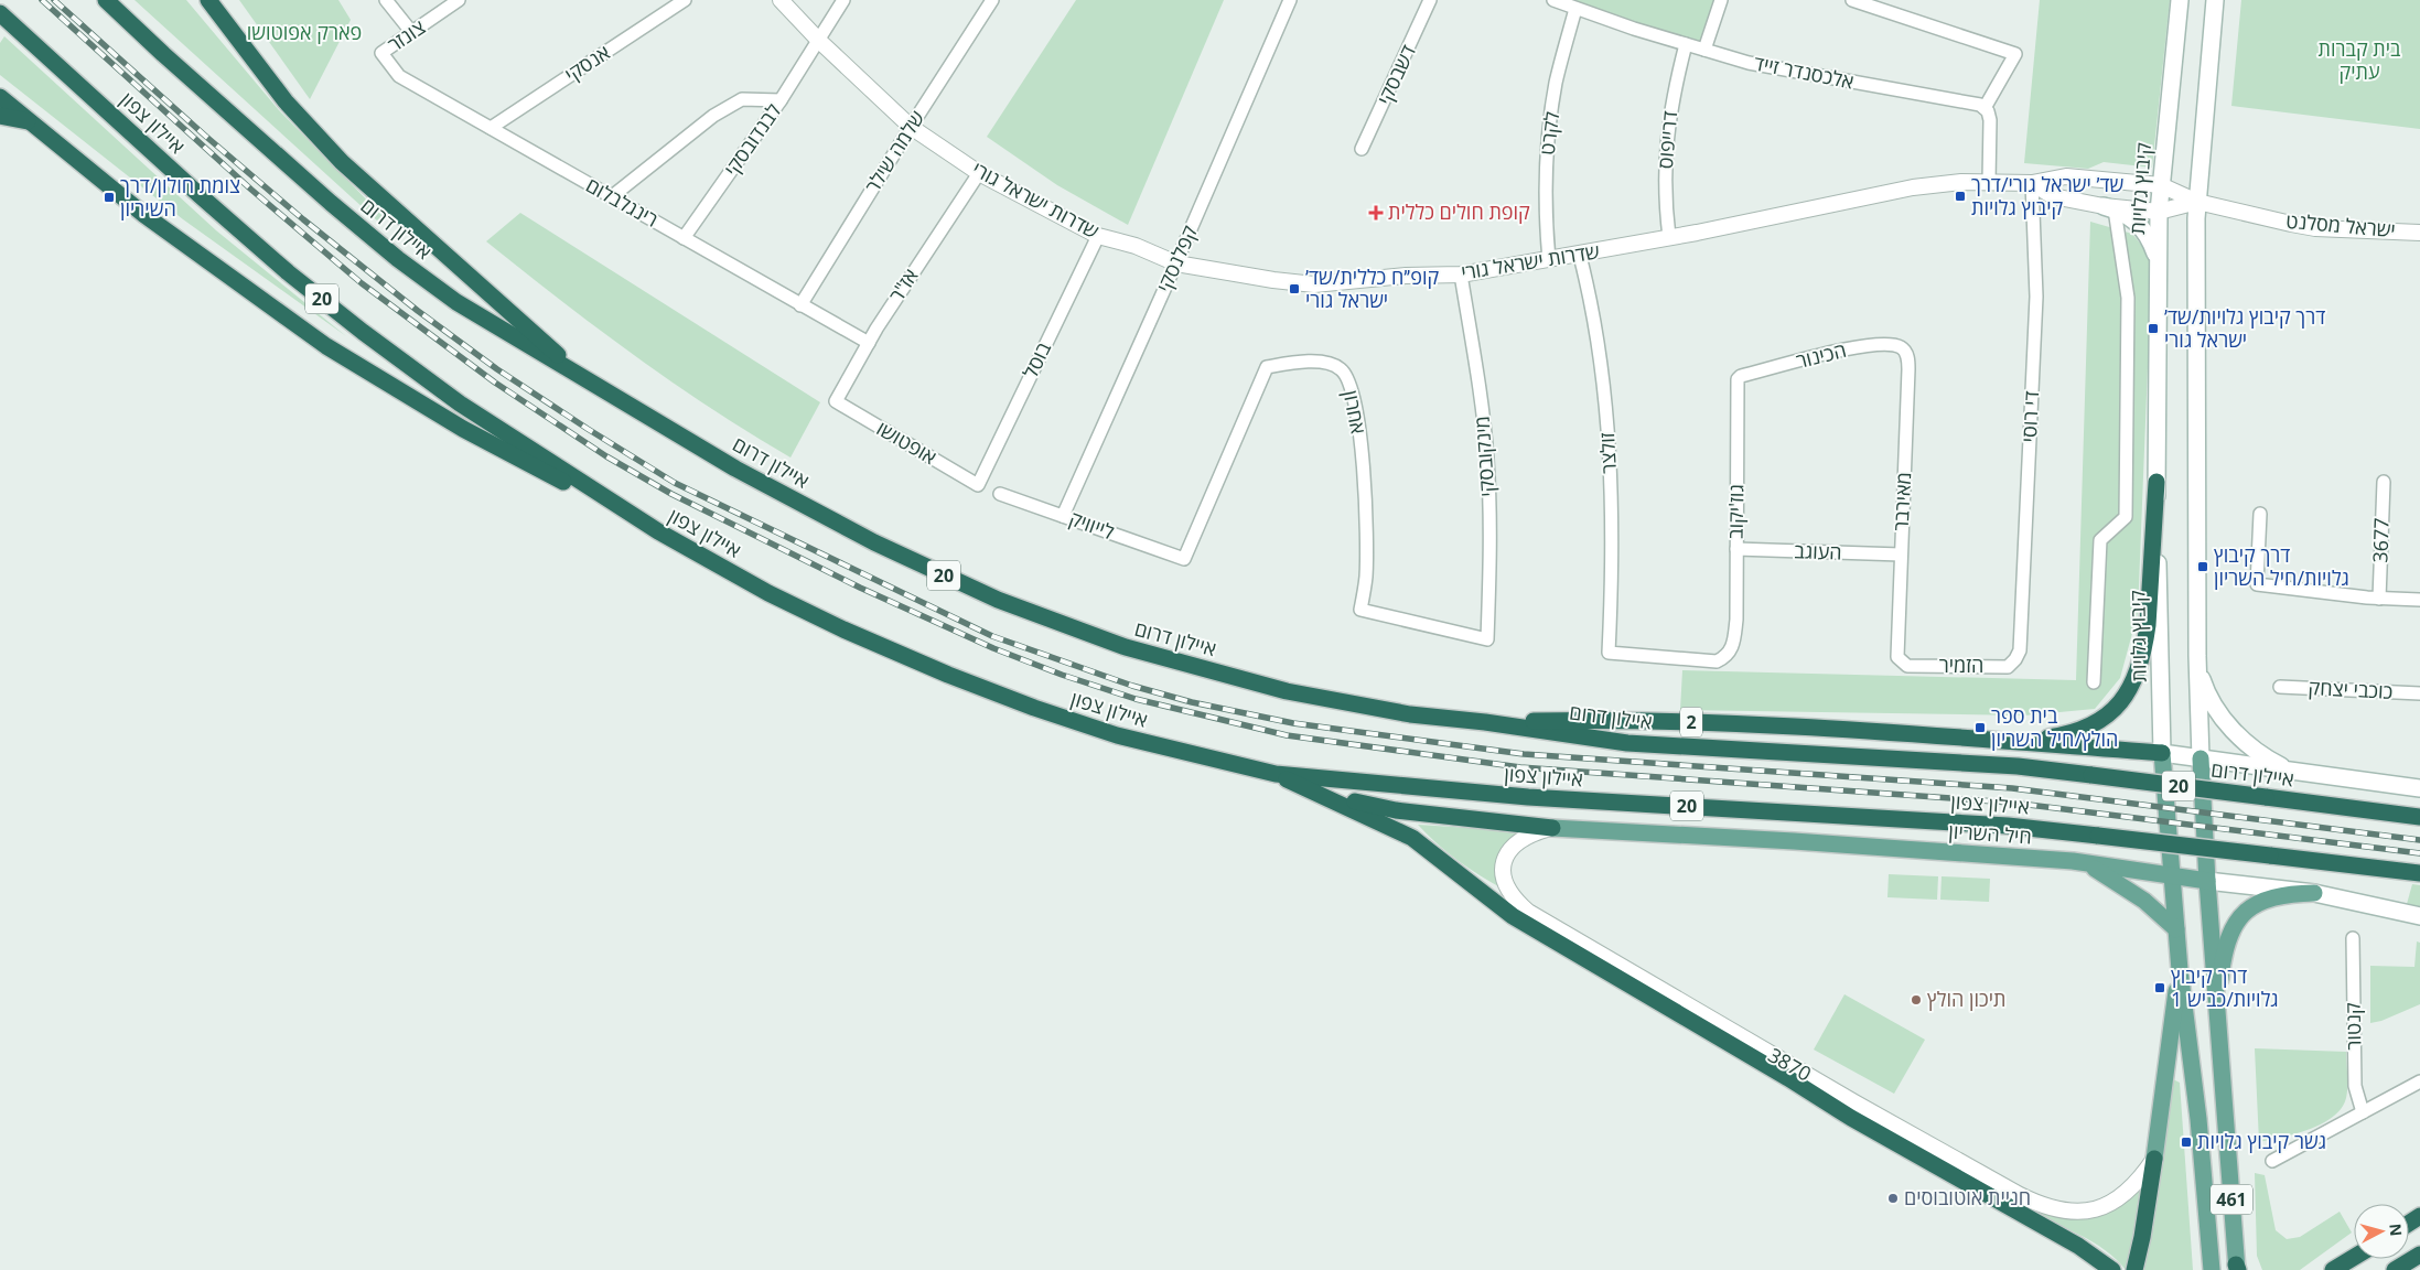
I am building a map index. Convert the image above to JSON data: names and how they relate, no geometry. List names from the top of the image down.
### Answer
{
  "streets": {
    "highway": [
      "איילון צפון",
      "איילון דרום",
      "20",
      "2"
    ],
    "main road": ["קיבוץ גלויות", "חיל השריון", "461"],
    "street": [
      "צונזר",
      "אנסקי",
      "אלכסנדר זייד",
      "דשבסקי",
      "לקרט",
      "לבנדובסקי",
      "דרייפוס",
      "שלמה שילר",
      "שדרות ישראל גורי",
      "רינגלבלום",
      "ישראל מסלנט",
      "קפלנסקי",
      "אז\"ר",
      "הכינור",
      "בוסל",
      "אחרון",
      "די רוסי",
      "אופטושו",
      "זולצר",
      "מינקובסקי",
      "מאירבר",
      "גוז'יקוב",
      "לייוויק",
      "3677",
      "העוגב",
      "הזמיר",
      "כוכבי יצחק",
      "קנטור",
      "3870"
    ]
  },
  "crossings": [
    ["צונזר", "רינגלבלום"],
    ["אנסקי", "רינגלבלום"],
    ["אלכסנדר זייד", "לקרט"],
    ["אלכסנדר זייד", "דרייפוס"],
    ["לקרט", "שדרות ישראל גורי"],
    ["לבנדובסקי", "שדרות ישראל גורי"],
    ["לבנדובסקי", "רינגלבלום"],
    ["דרייפוס", "שדרות ישראל גורי"],
    ["שלמה שילר", "שדרות ישראל גורי"],
    ["שלמה שילר", "רינגלבלום"],
    ["קיבוץ גלויות", "שדרות ישראל גורי"],
    ["קיבוץ גלויות", "2"],
    ["קיבוץ גלויות", "חיל השריון"],
    ["שדרות ישראל גורי", "ישראל מסלנט"],
    ["שדרות ישראל גורי", "קפלנסקי"],
    ["שדרות ישראל גורי", "אז\"ר"],
    ["שדרות ישראל גורי", "בוסל"],
    ["שדרות ישראל גורי", "די רוסי"],
    ["שדרות ישראל גורי", "זולצר"],
    ["שדרות ישראל גורי", "מינקובסקי"],
    ["רינגלבלום", "אז\"ר"],
    ["איילון דרום", "2"],
    ["קפלנסקי", "לייוויק"],
    ["אז\"ר", "אופטושו"],
    ["הכינור", "מאירבר"],
    ["הכינור", "גוז'יקוב"],
    ["בוסל", "אופטושו"],
    ["אחרון", "מינקובסקי"],
    ["אחרון", "לייוויק"],
    ["די רוסי", "הזמיר"],
    ["זולצר", "גוז'יקוב"],
    ["מאירבר", "העוגב"],
    ["מאירבר", "הזמיר"],
    ["גוז'יקוב", "העוגב"],
    ["חיל השריון", "3870"],
    ["חיל השריון", "461"]
  ],
  "parks": ["פארק אפוטושו", "בית קברות עתיק"],
  "places": {
    "transit": [
      "שד׳ ישראל גורי/דרך קיבוץ גלויות",
      "צומת חולון/דרך השיריון",
      "קופ״ח כללית/שד׳ ישראל גורי",
      "דרך קיבוץ גלויות/שד׳ ישראל גורי",
      "דרך קיבוץ גלויות/חיל השריון",
      "בית ספר הולץ/חיל השריון",
      "דרך קיבוץ גלויות/כביש 1",
      "גשר קיבוץ גלויות"
    ],
    "health": ["קופת חולים כללית"],
    "other": ["תיכון הולץ", "חניית אוטובוסים"]
  },
  "north": "right"
}
